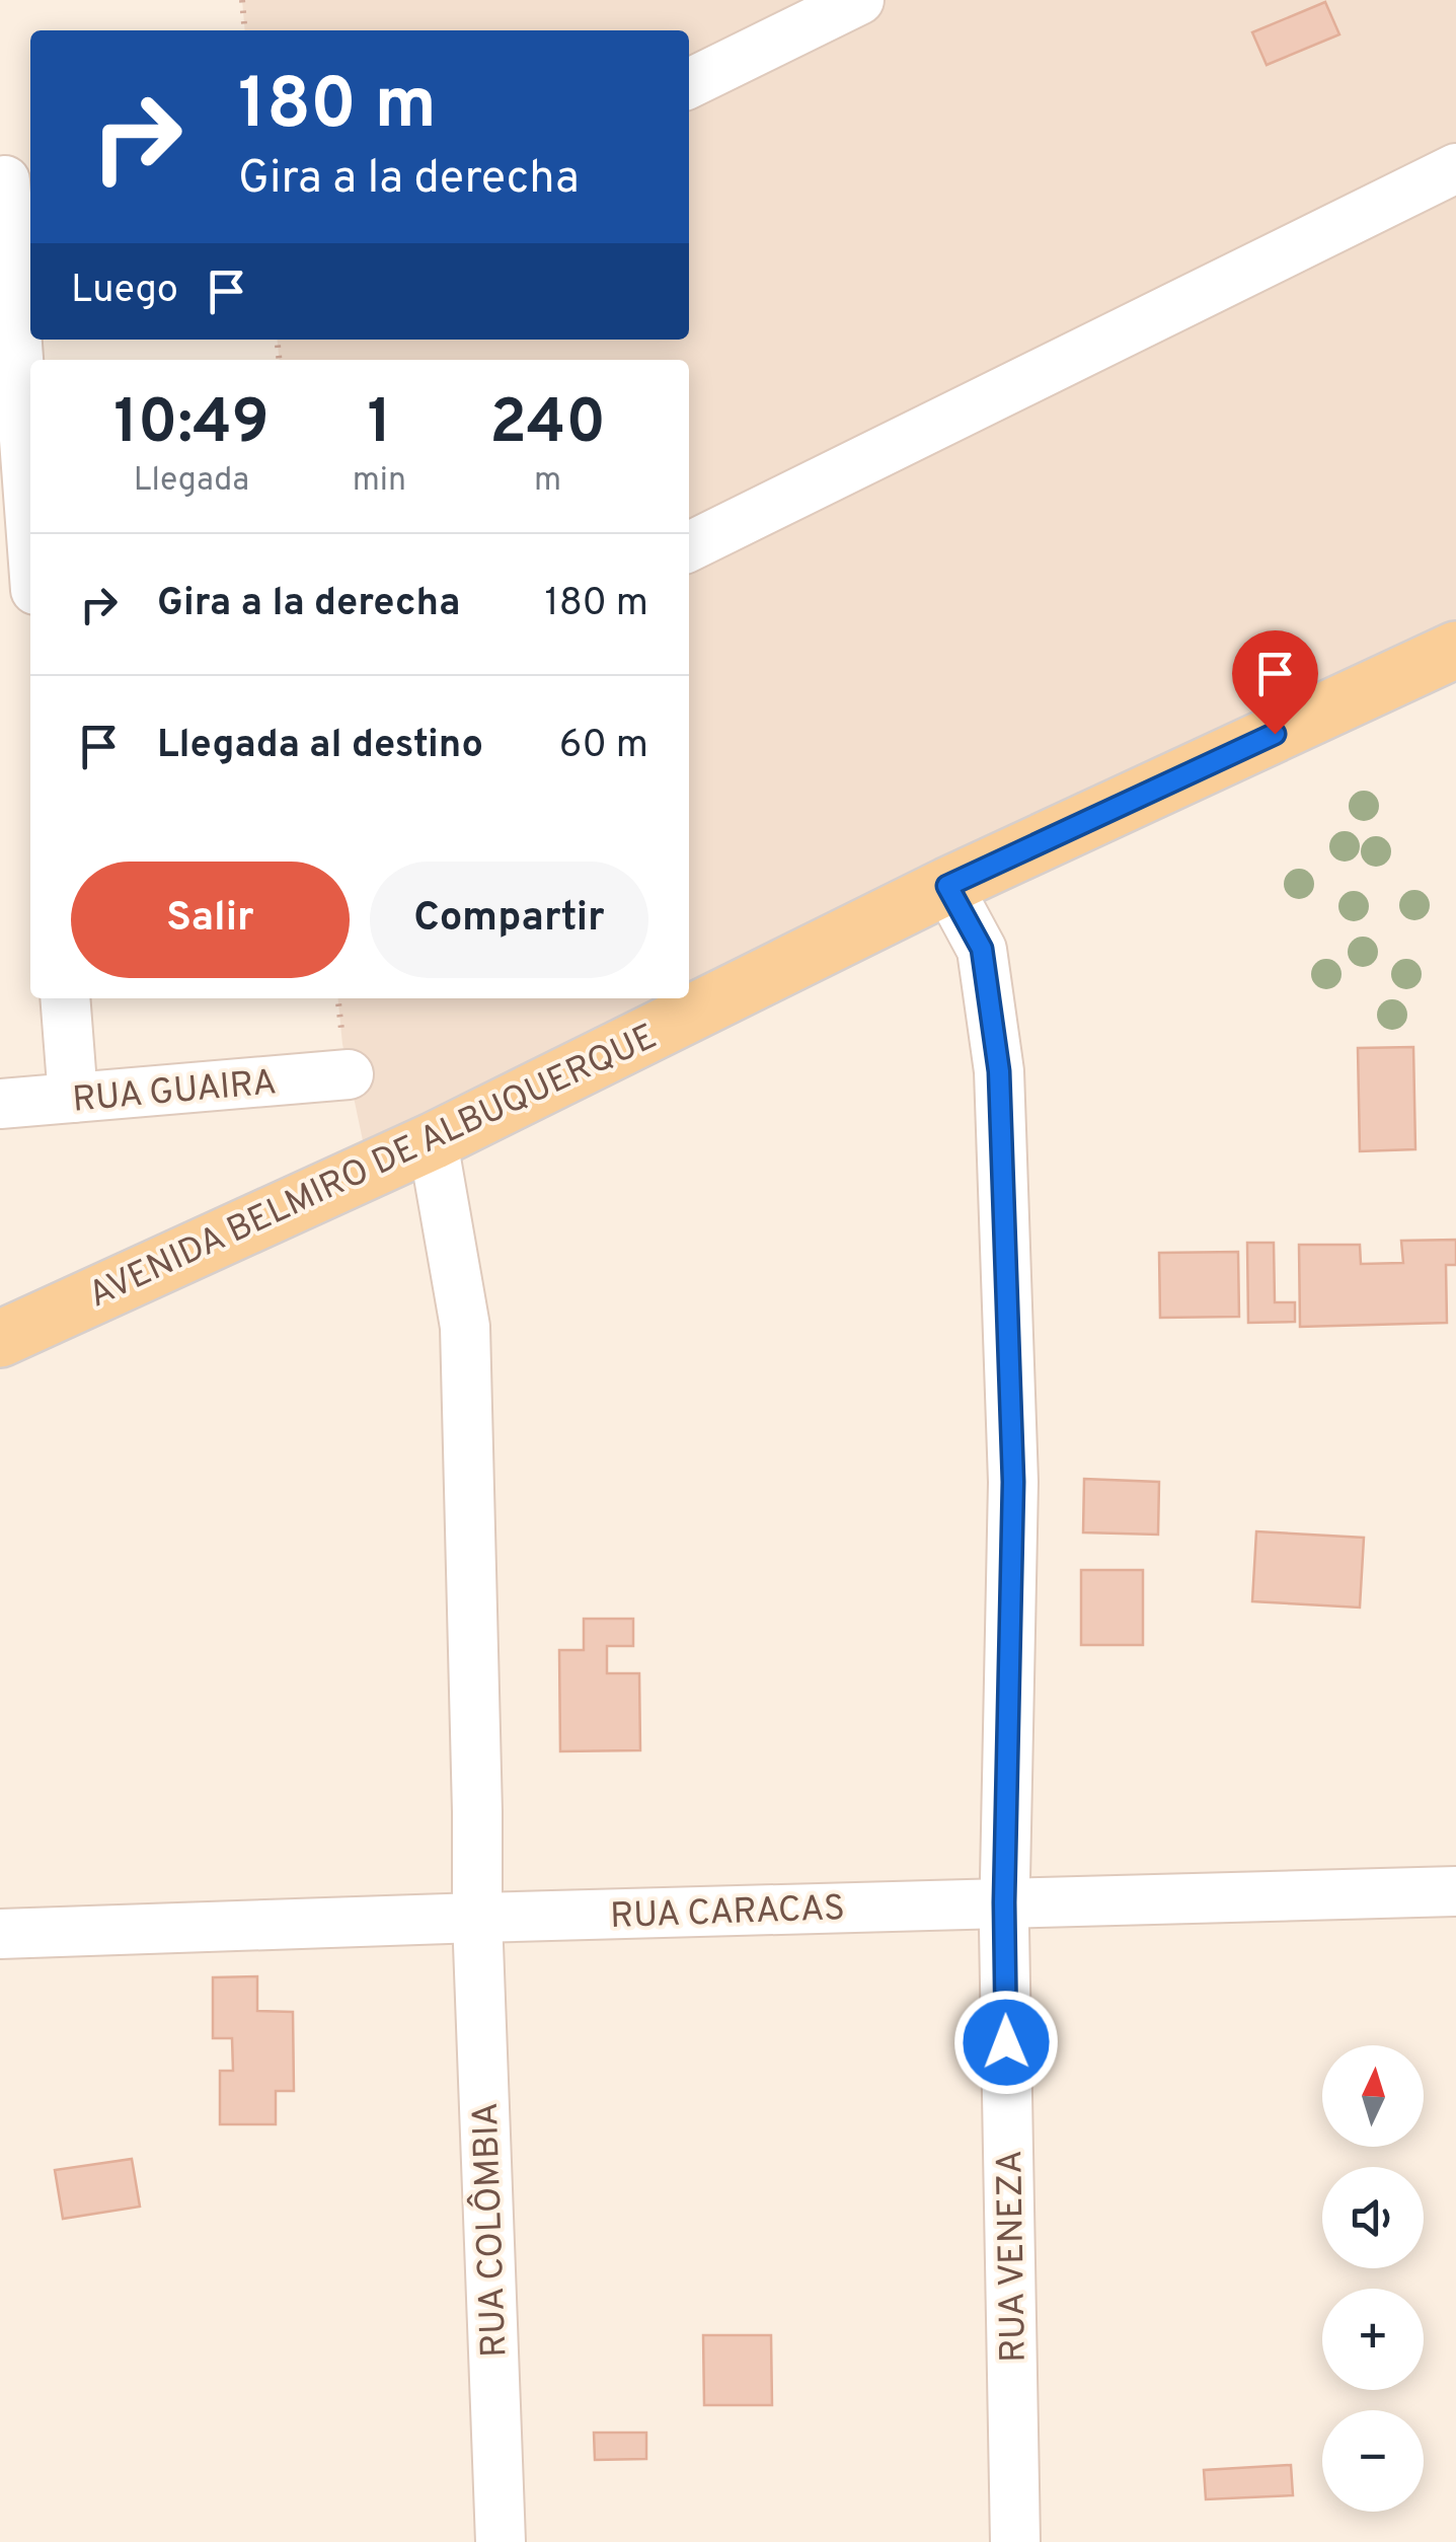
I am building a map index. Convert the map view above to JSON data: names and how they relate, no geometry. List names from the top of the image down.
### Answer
{
  "streets": {
    "main road": ["AVENIDA BELMIRO DE ALBUQUERQUE"],
    "street": [
      "RUA GUAIRA",
      "RUA CARACAS",
      "RUA COLÔMBIA",
      "RUA VENEZA"
    ]
  },
  "crossings": [
    ["AVENIDA BELMIRO DE ALBUQUERQUE", "RUA COLÔMBIA"],
    ["AVENIDA BELMIRO DE ALBUQUERQUE", "RUA VENEZA"],
    ["RUA CARACAS", "RUA COLÔMBIA"],
    ["RUA CARACAS", "RUA VENEZA"]
  ],
  "north": "top",
  "page": {
    "turn": ["180 m", "Gira a la derecha"],
    "then": "Luego",
    "eta": [
      "10:49",
      "Llegada",
      "1",
      "min",
      "240",
      "m"
    ],
    "list": [
      {
        "name": "Gira a la derecha",
        "value": "180 m"
      },
      {
        "name": "Llegada al destino",
        "value": "60 m"
      }
    ],
    "buttons": ["Salir", "Compartir"],
    "map_buttons": ["+", "−"]
  }
}
